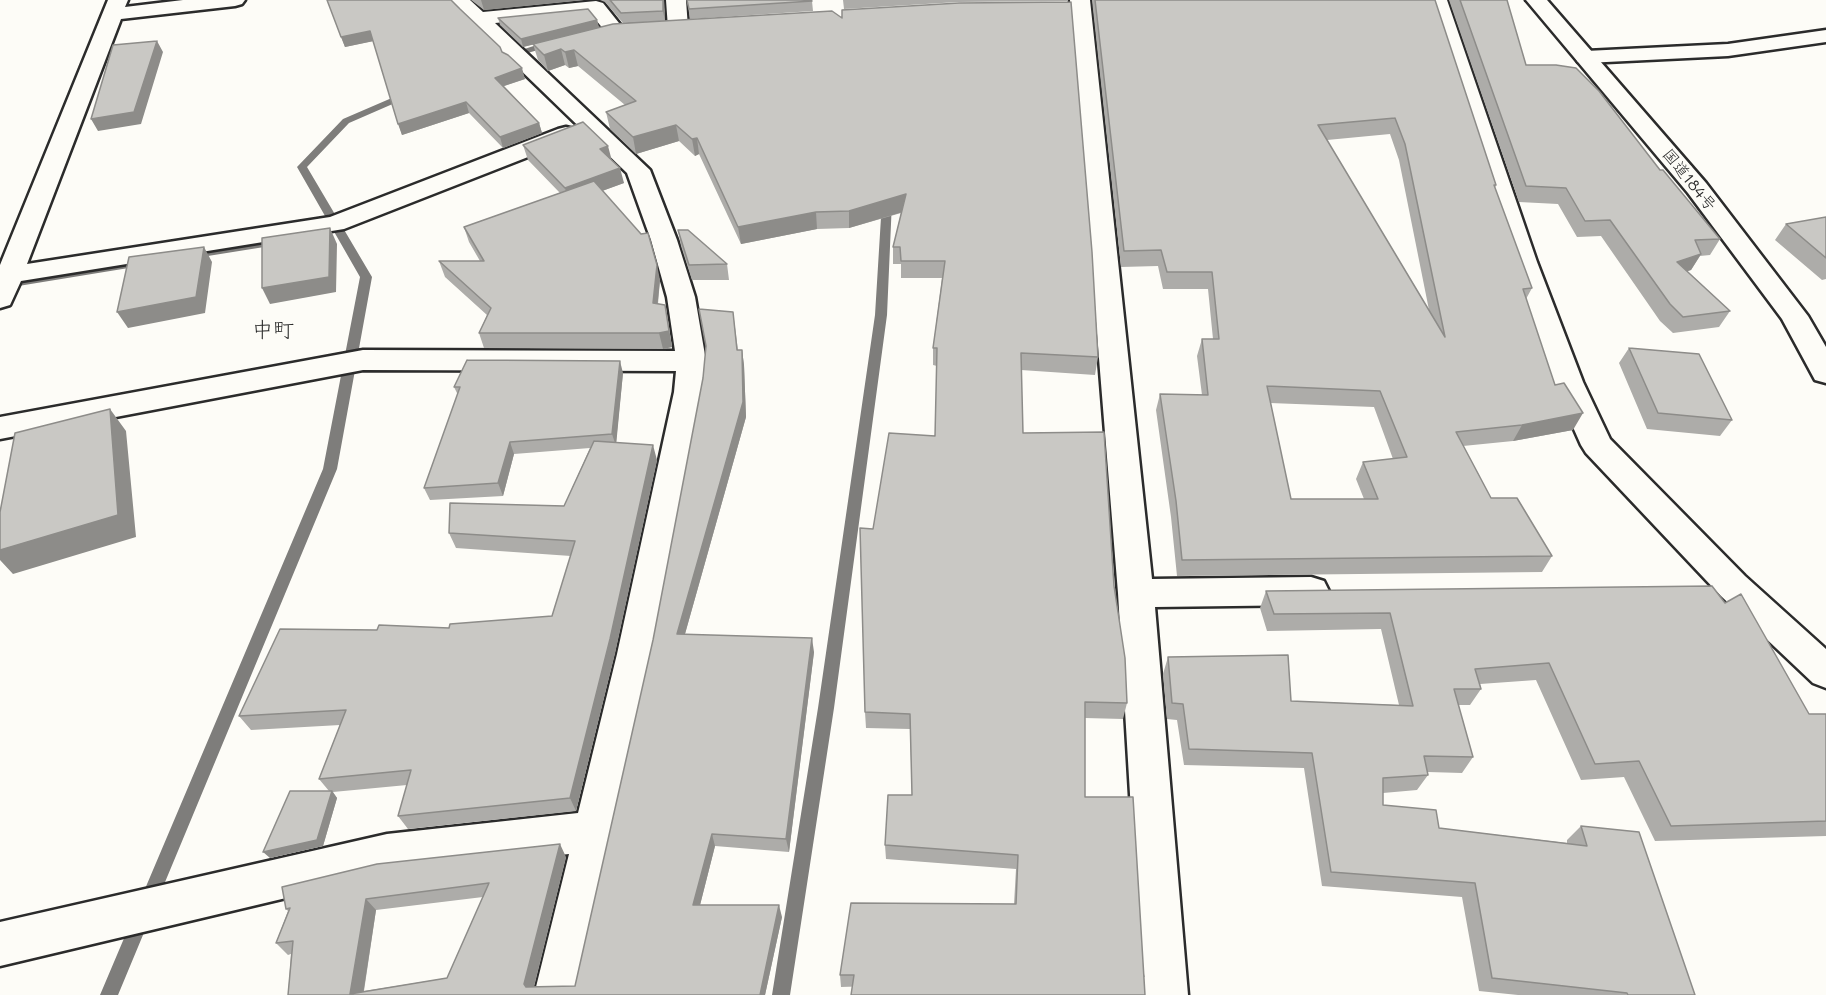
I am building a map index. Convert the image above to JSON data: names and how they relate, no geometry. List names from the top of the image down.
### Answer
{
  "streets": {
    "main road": ["国道184号"]
  },
  "districts": ["中町"]
}
